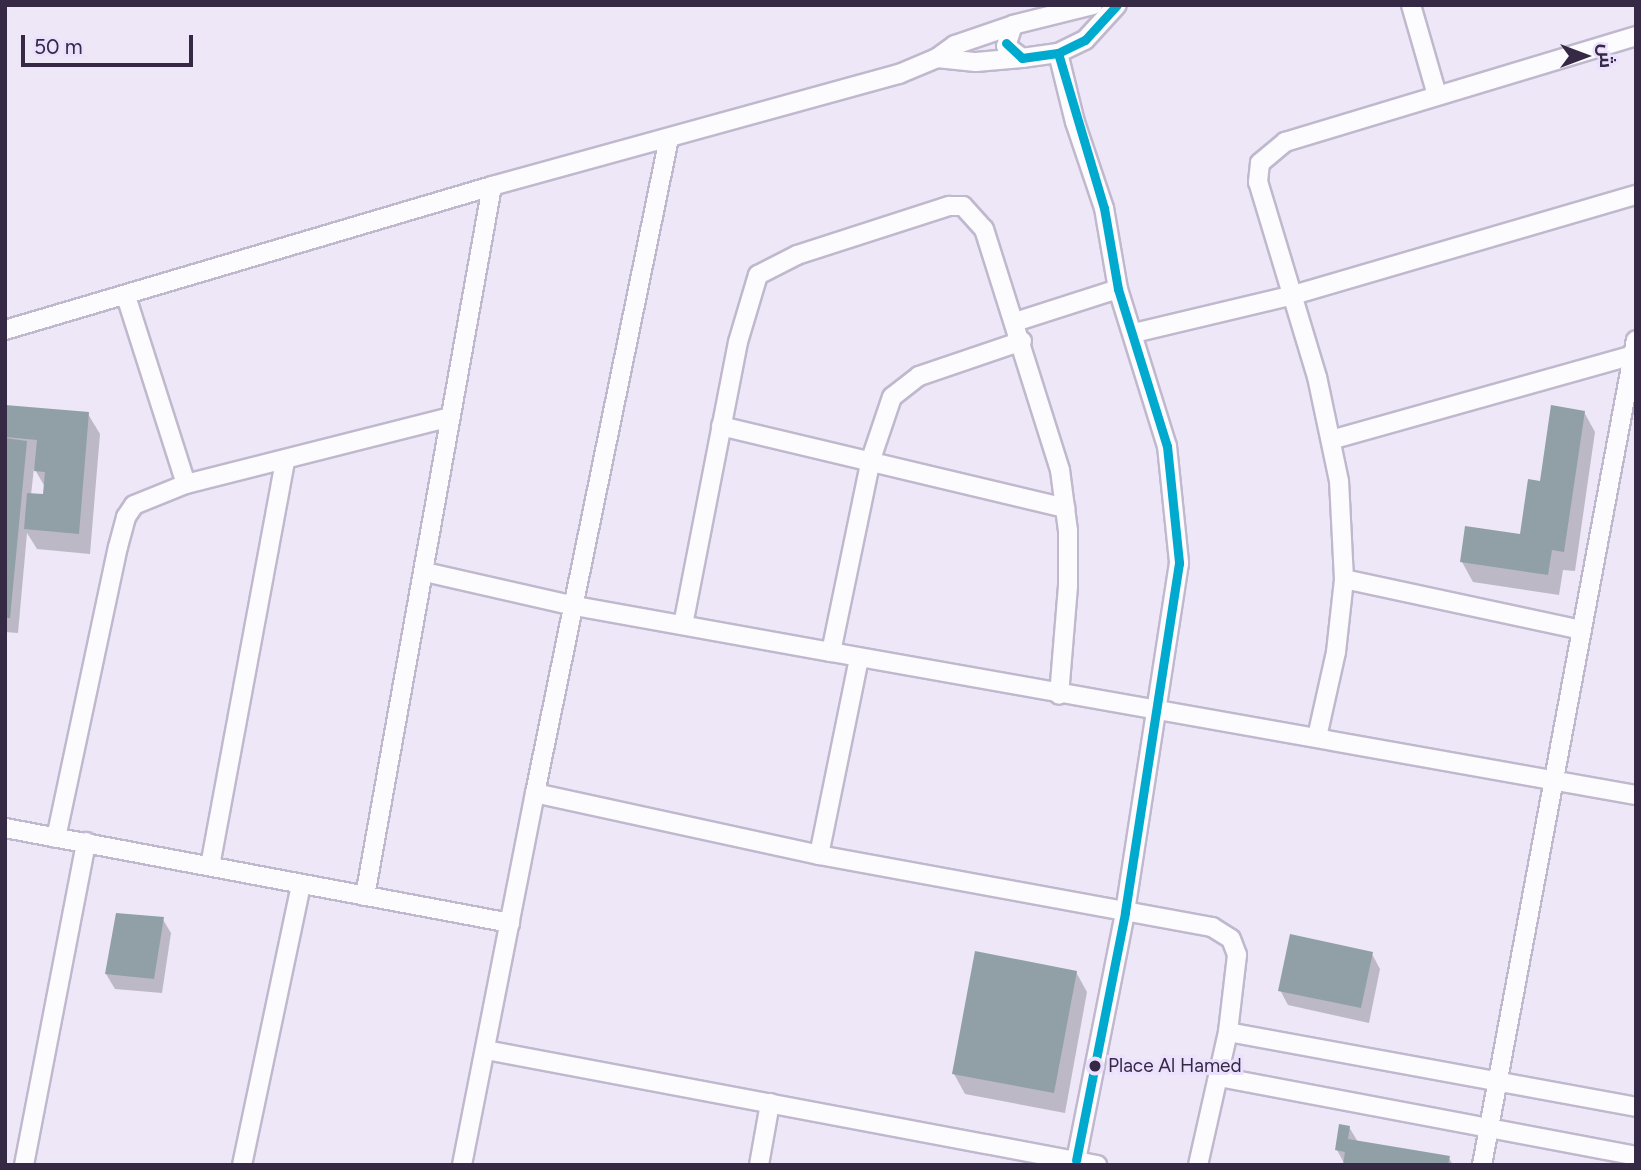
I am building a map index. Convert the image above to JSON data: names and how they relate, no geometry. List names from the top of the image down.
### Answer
{
  "places": ["Place Al Hamed"],
  "scale_bar": "50 m",
  "north": "right"
}
